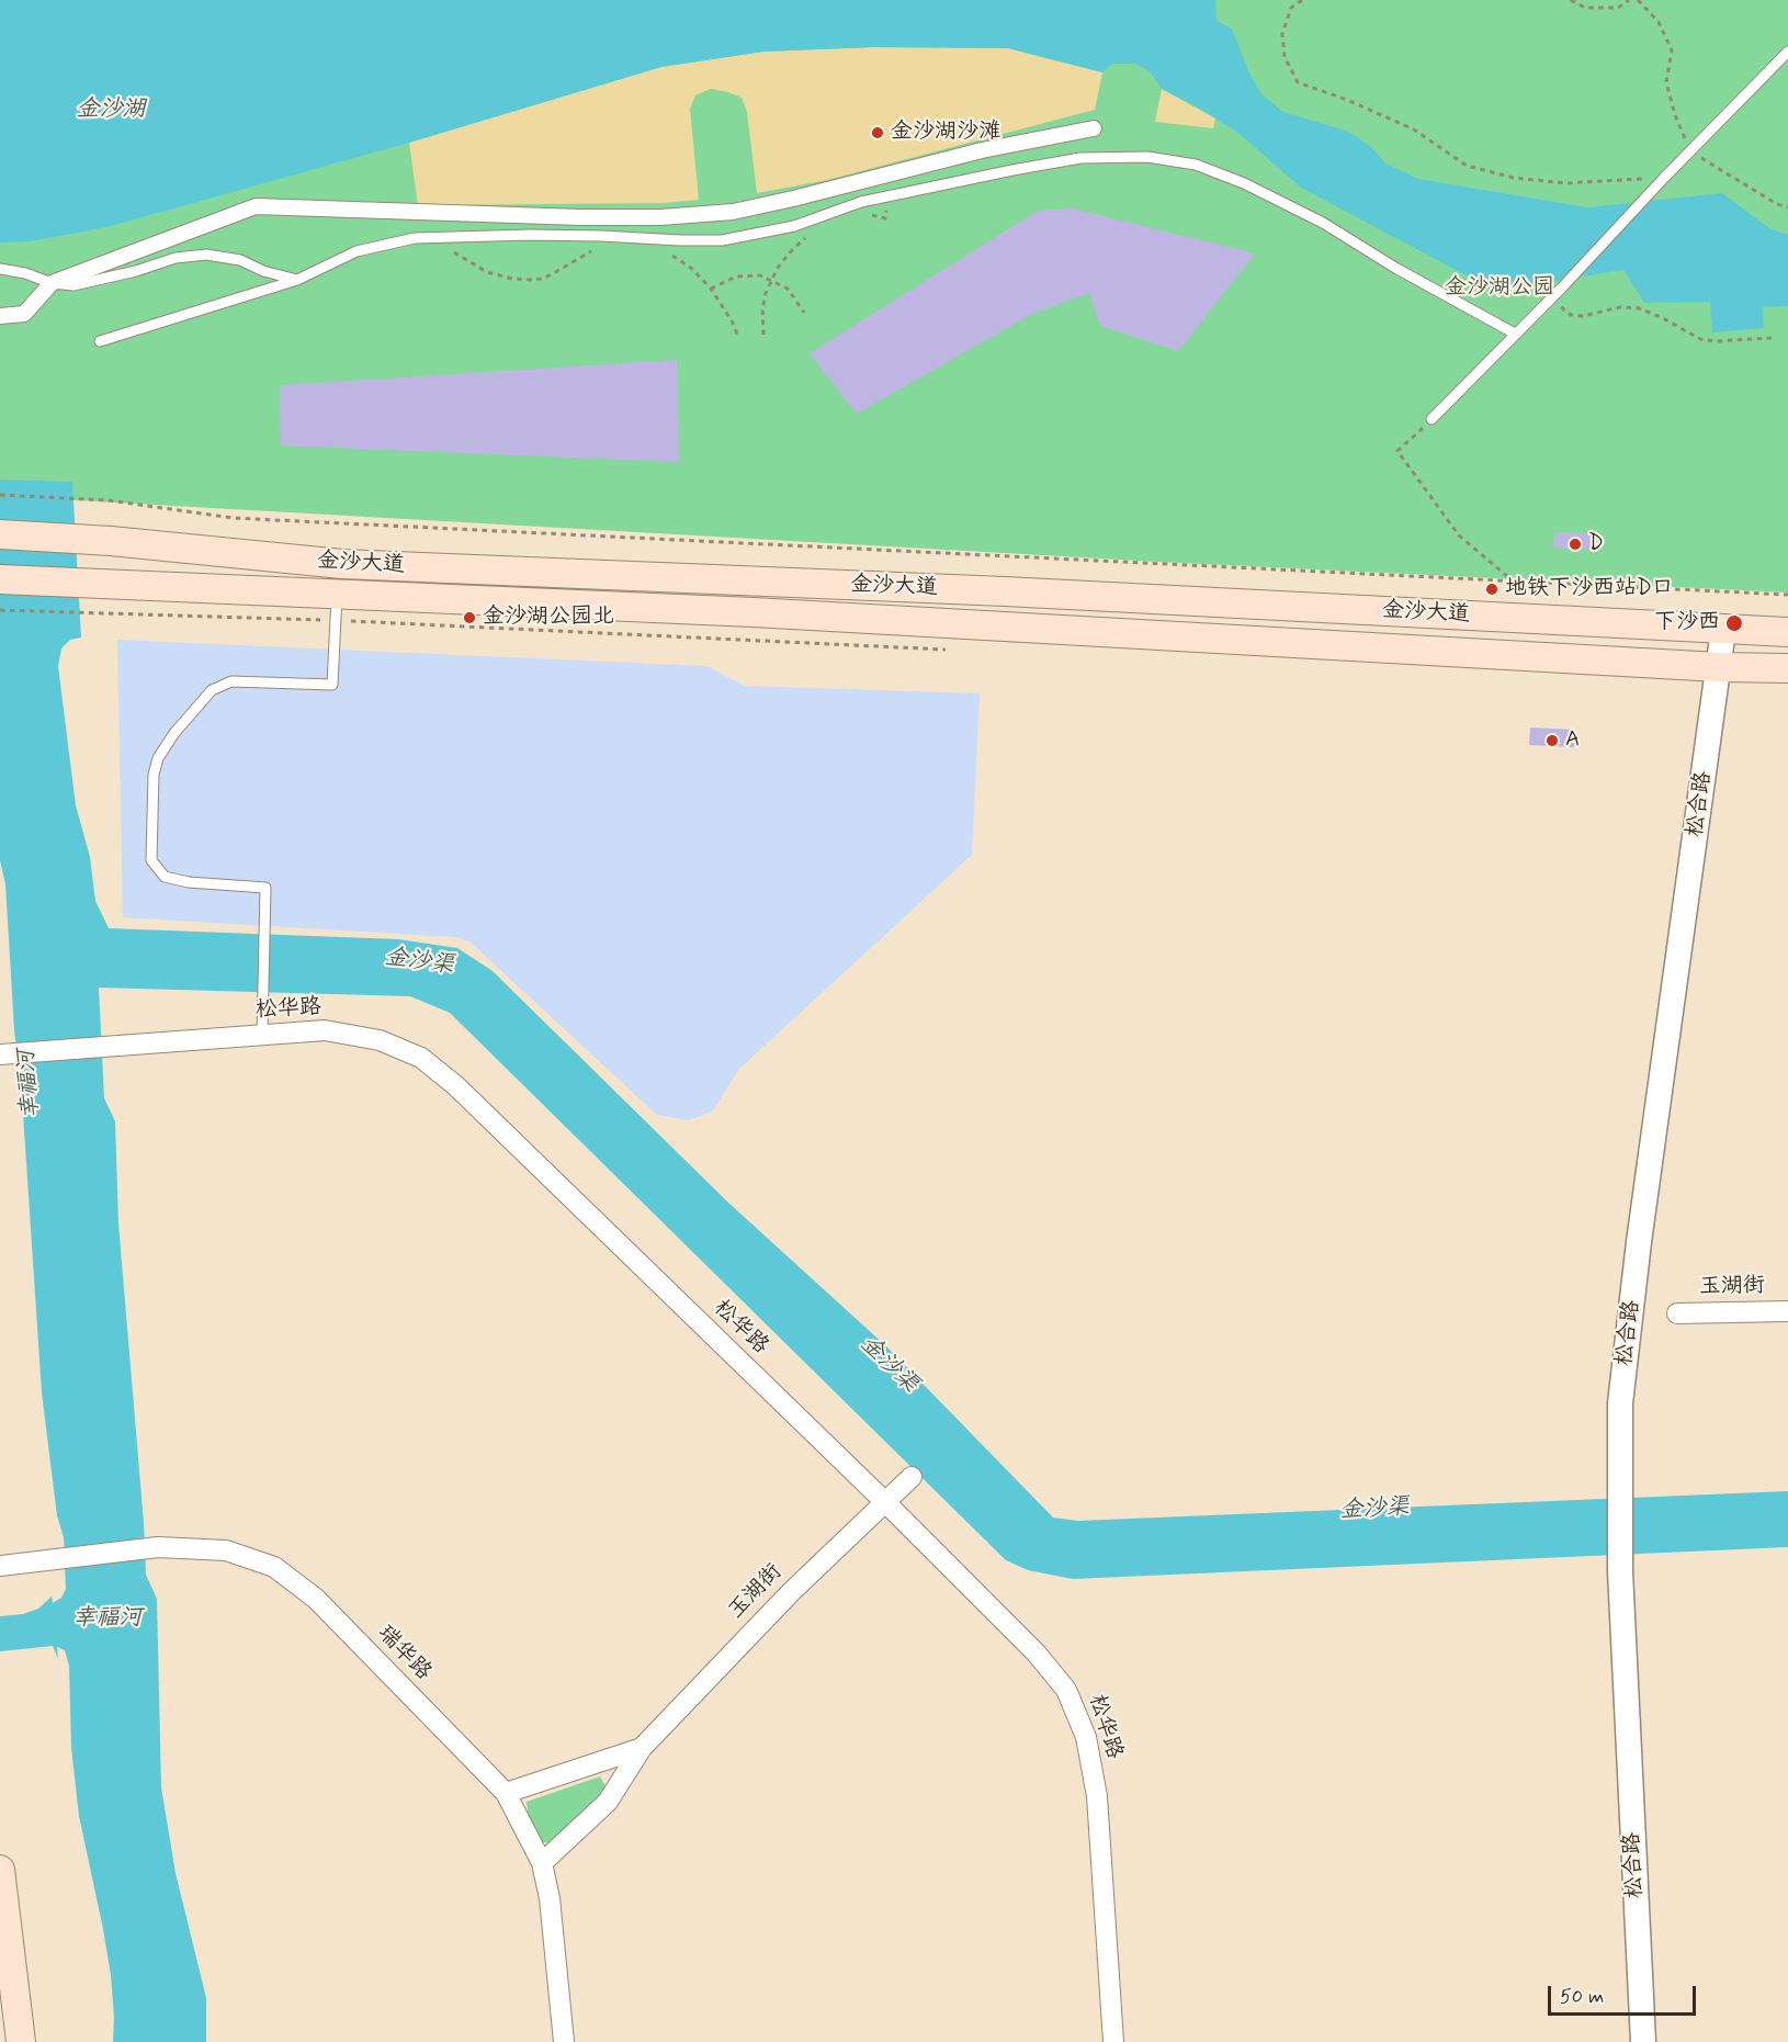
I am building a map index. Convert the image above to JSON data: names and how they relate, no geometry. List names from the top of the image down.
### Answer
{
  "streets": {
    "main road": ["金沙大道"],
    "street": [
      "松合路",
      "松华路",
      "玉湖街",
      "瑞华路"
    ]
  },
  "crossings": [
    ["金沙大道", "松合路"],
    ["松华路", "玉湖街"],
    ["玉湖街", "瑞华路"]
  ],
  "water": ["金沙湖", "金沙渠", "幸福河"],
  "parks": ["金沙湖公园"],
  "places": [
    "金沙湖沙滩",
    "D",
    "地铁下沙西站D口",
    "金沙湖公园北",
    "下沙西",
    "A"
  ],
  "scale_bar": "50 m"
}
